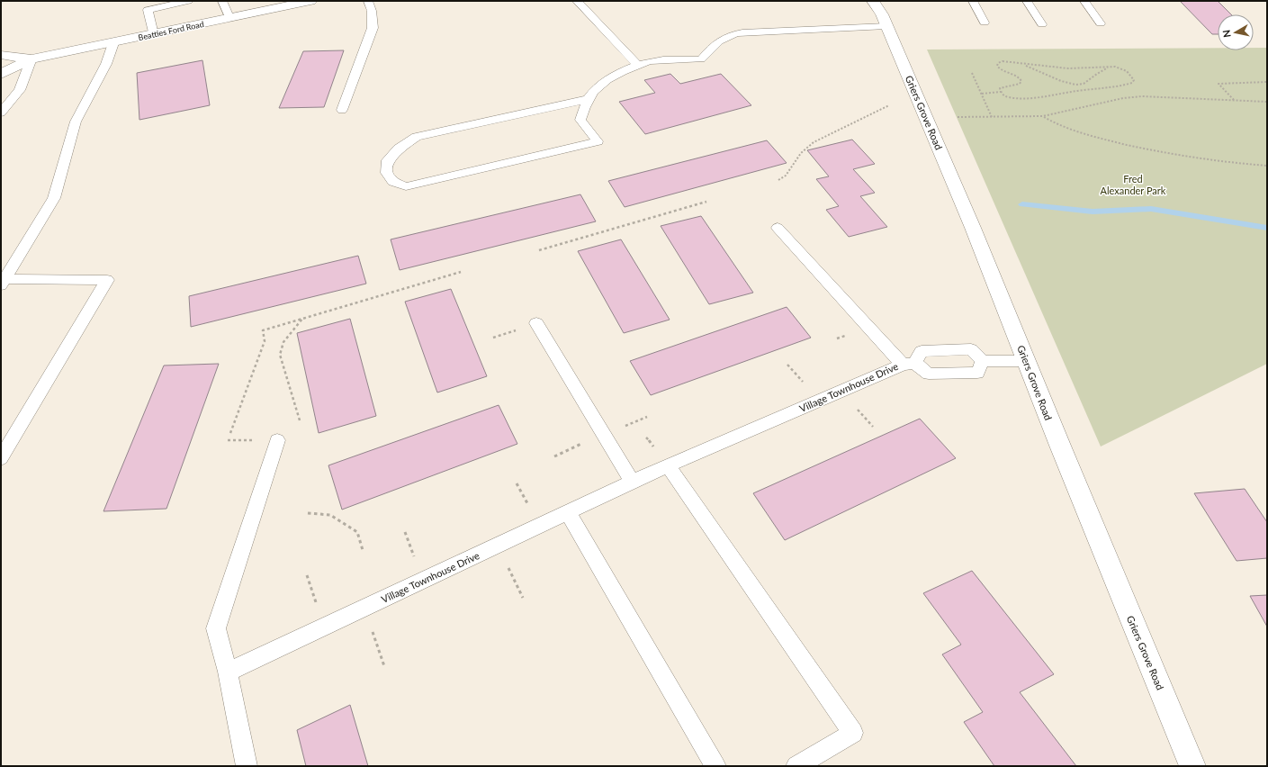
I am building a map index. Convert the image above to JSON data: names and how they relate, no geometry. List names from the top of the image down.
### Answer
{
  "streets": {
    "street": ["Beatties Ford Road", "Griers Grove Road"],
    "lane": ["Village Townhouse Drive"]
  },
  "parks": ["Fred Alexander Park"],
  "north": "left"
}
